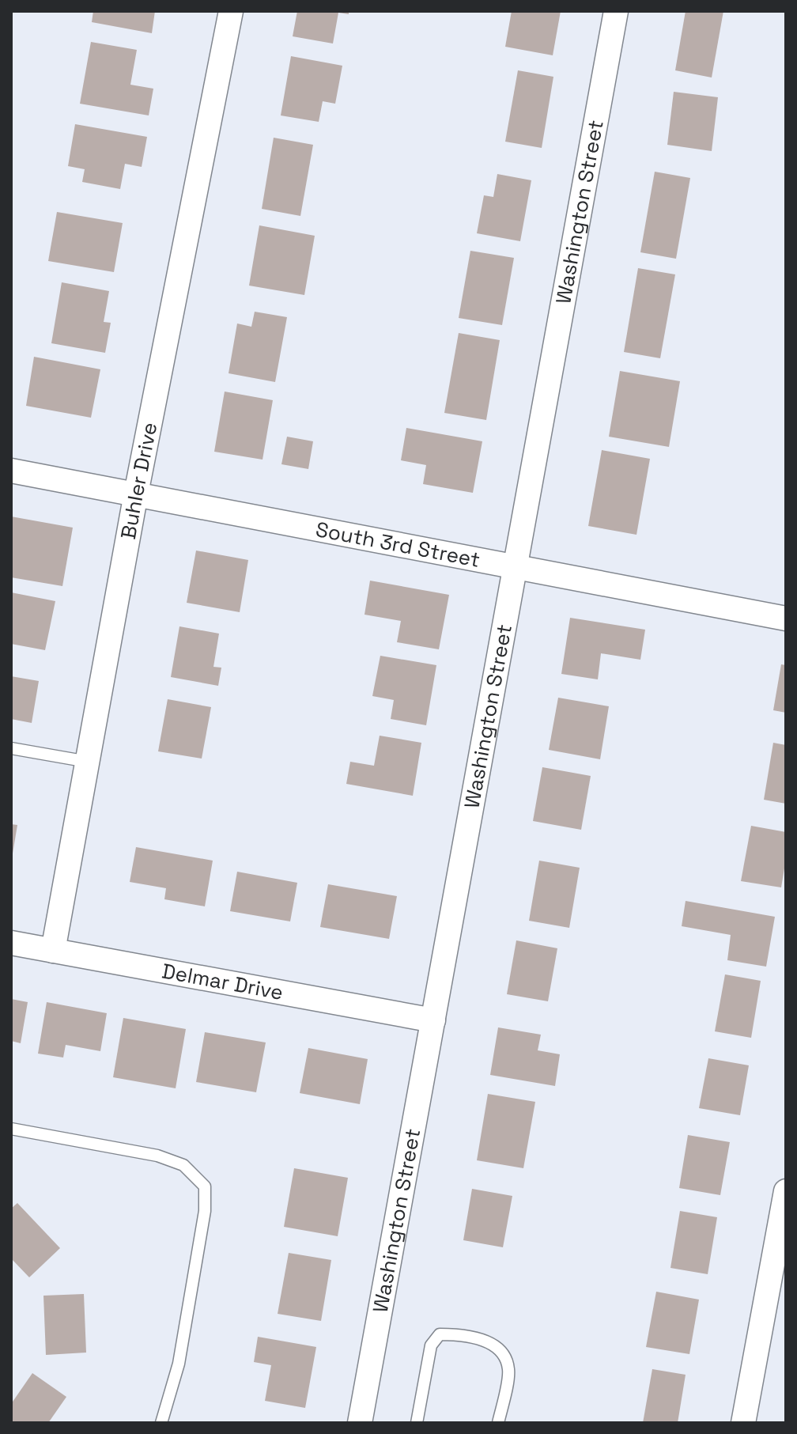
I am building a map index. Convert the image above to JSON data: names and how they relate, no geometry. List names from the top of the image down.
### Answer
{
  "streets": {
    "street": [
      "Washington Street",
      "Buhler Drive",
      "South 3rd Street",
      "Delmar Drive"
    ]
  },
  "crossings": [
    ["Washington Street", "South 3rd Street"],
    ["Washington Street", "Delmar Drive"],
    ["Buhler Drive", "South 3rd Street"],
    ["Buhler Drive", "Delmar Drive"]
  ]
}
